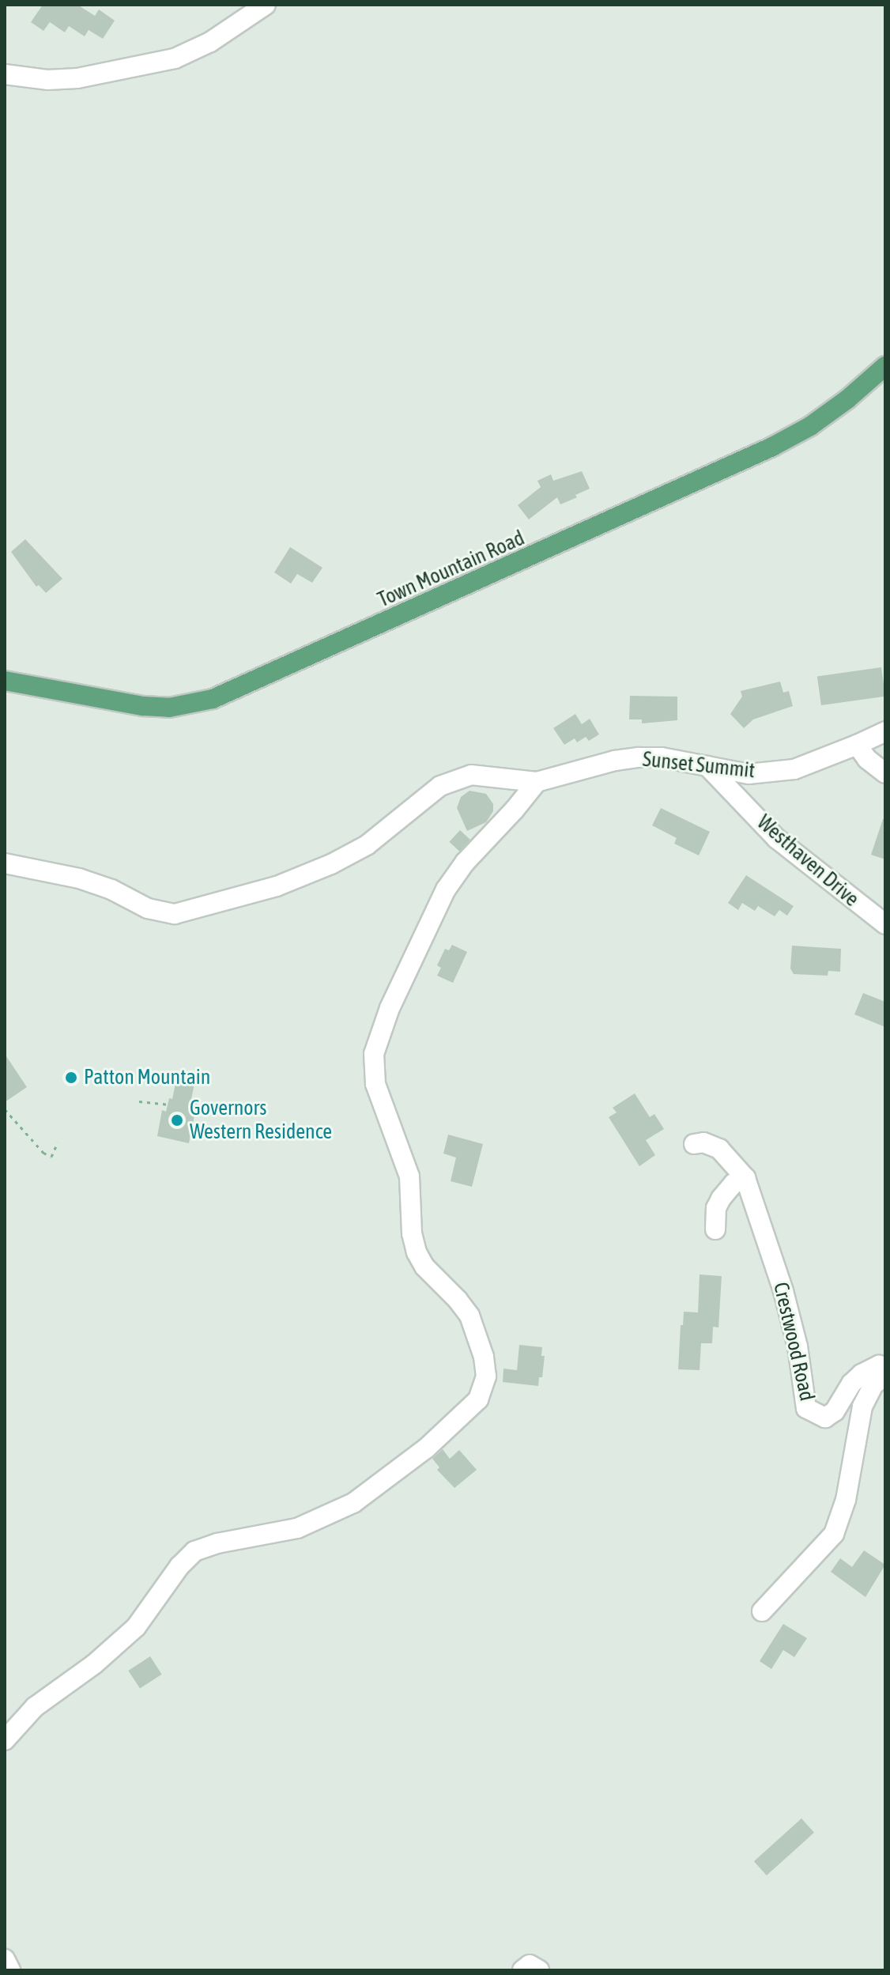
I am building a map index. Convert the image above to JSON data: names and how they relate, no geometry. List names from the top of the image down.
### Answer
{
  "streets": {
    "main road": ["Town Mountain Road"],
    "street": ["Sunset Summit", "Westhaven Drive", "Crestwood Road"]
  },
  "crossings": [
    ["Sunset Summit", "Westhaven Drive"]
  ],
  "places": ["Patton Mountain", "Governors Western Residence"]
}
